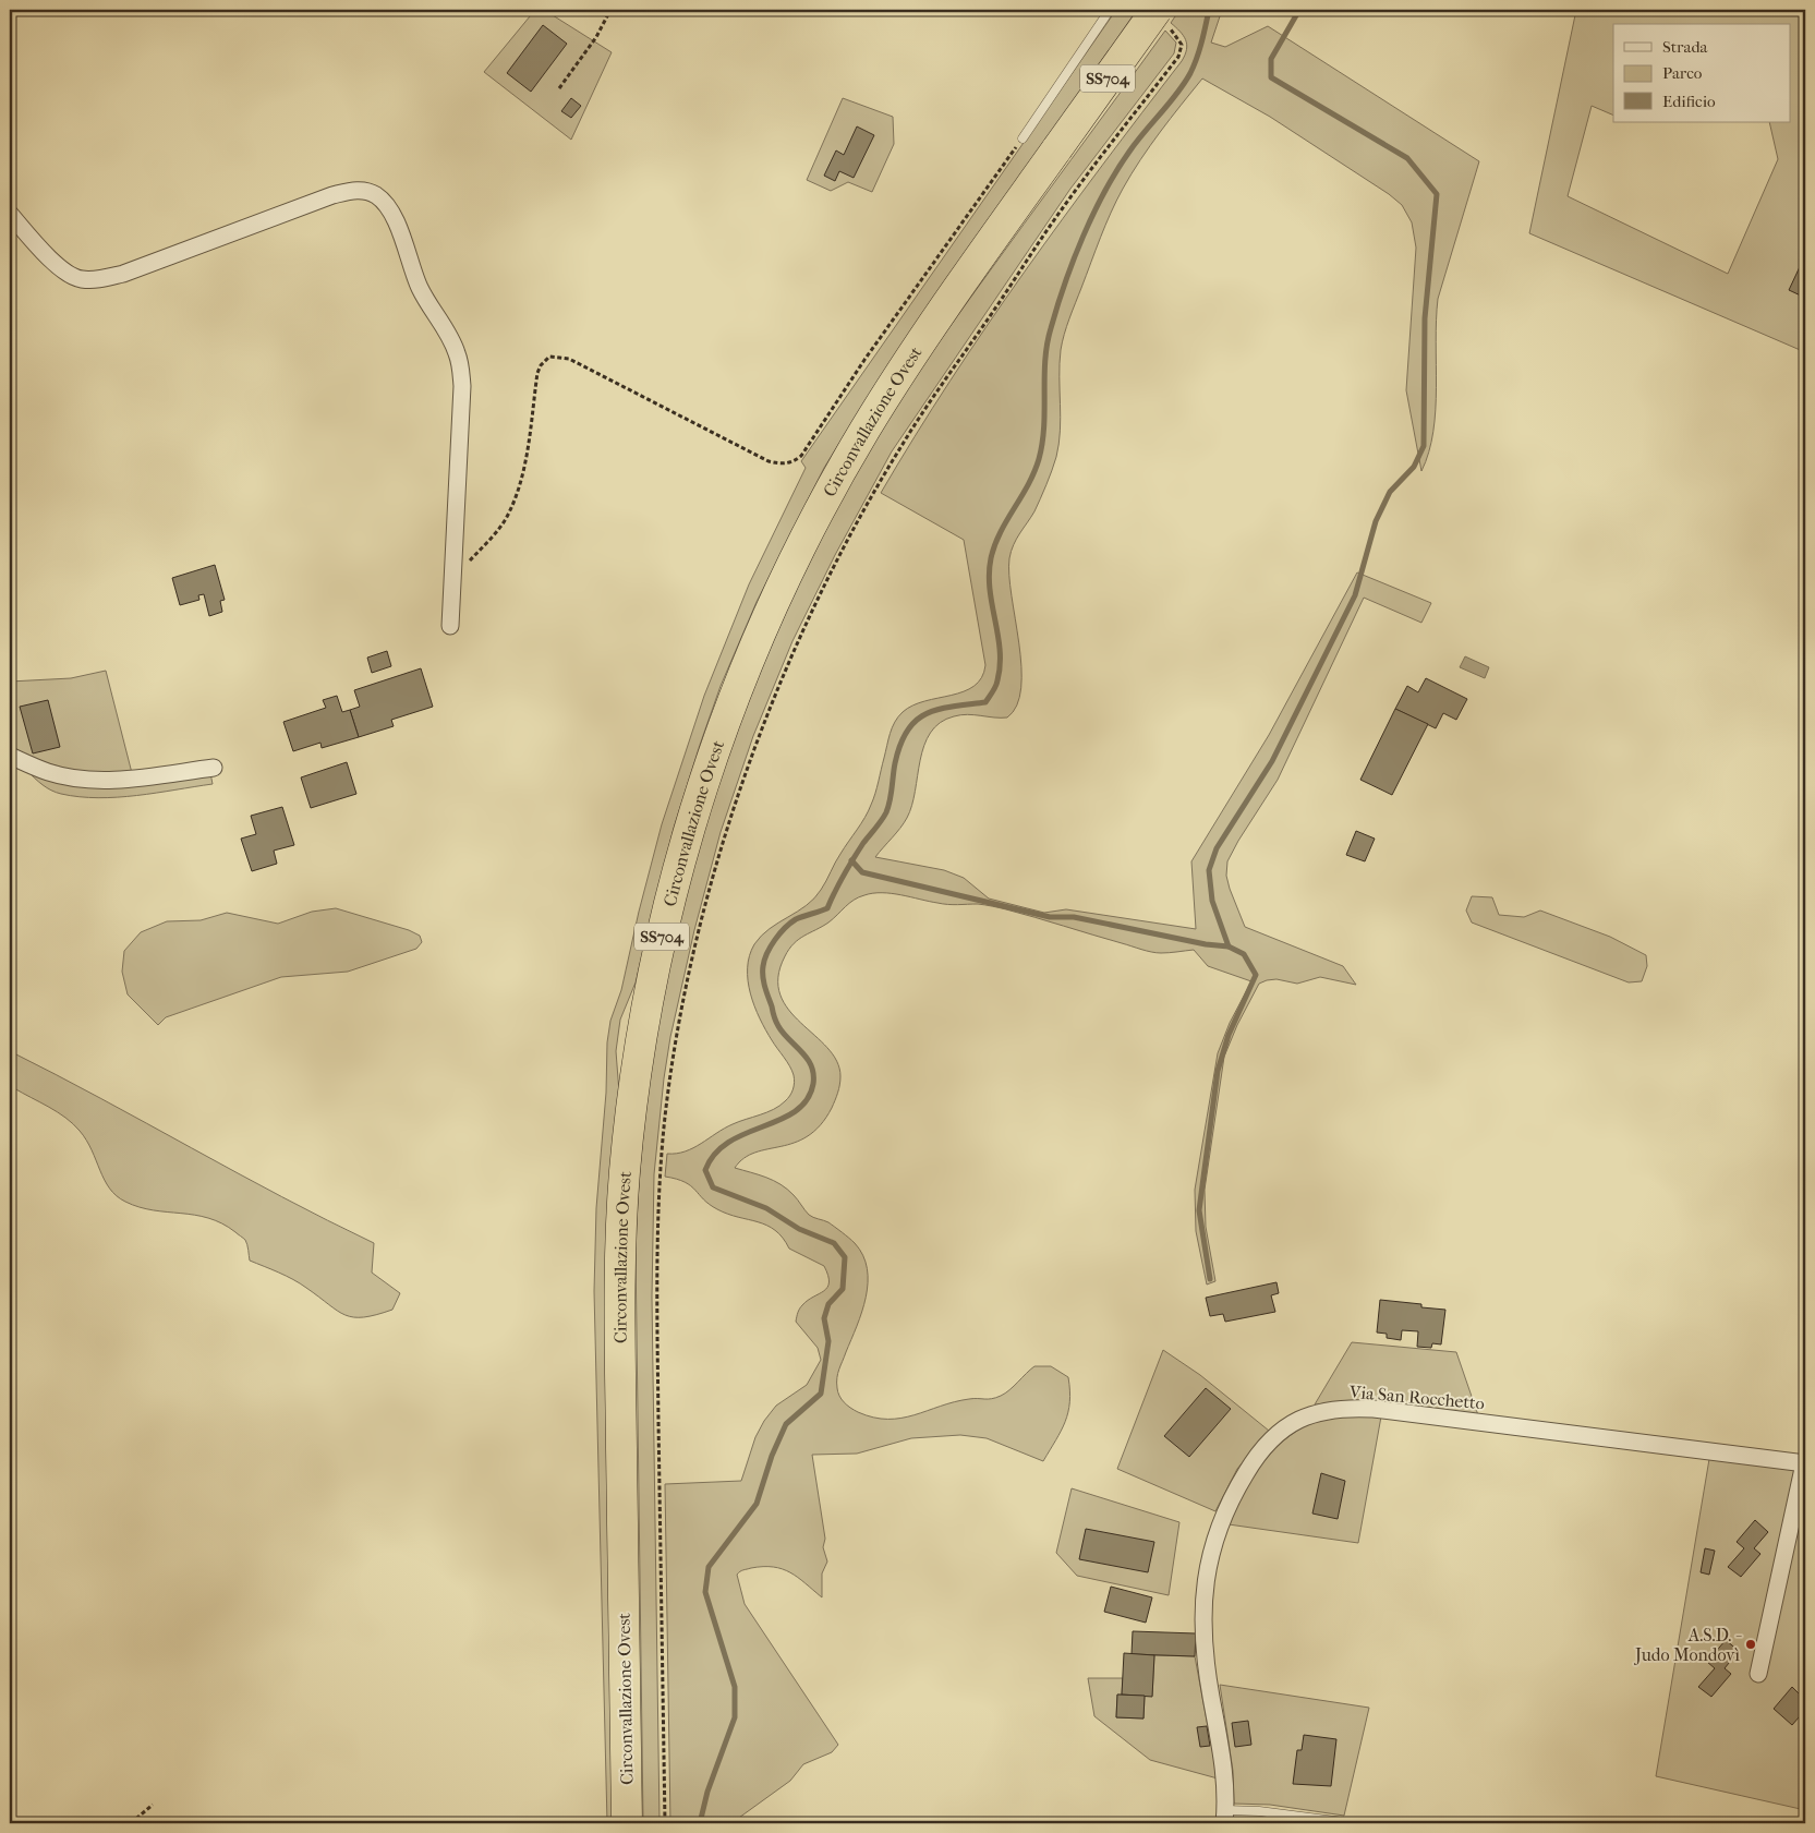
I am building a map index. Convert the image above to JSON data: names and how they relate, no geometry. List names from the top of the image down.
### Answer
{
  "streets": {
    "highway": ["SS704", "Circonvallazione Ovest"],
    "street": ["Via San Rocchetto"]
  },
  "places": ["A.S.D. - Judo Mondovì"],
  "legend": ["Strada", "Parco", "Edificio"]
}
